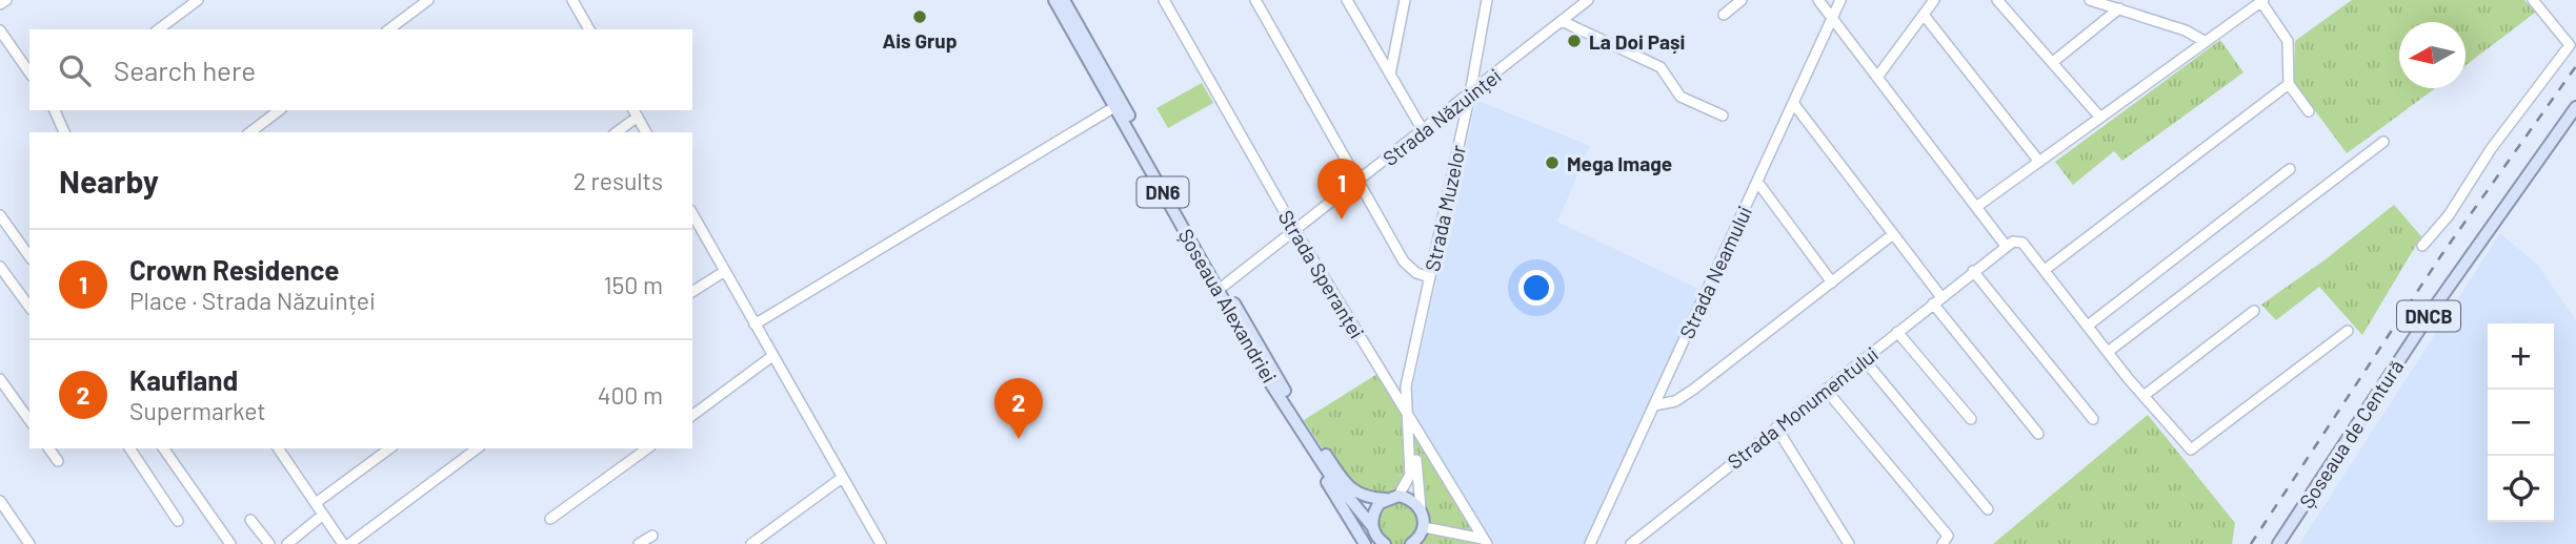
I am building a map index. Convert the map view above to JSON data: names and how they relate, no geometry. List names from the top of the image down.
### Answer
{
  "streets": {
    "main road": [
      "DN6",
      "Șoseaua Alexandriei",
      "DNCB",
      "Șoseaua de Centură"
    ],
    "street": [
      "Strada Năzuinței",
      "Strada Muzelor",
      "Strada Neamului",
      "Strada Speranței",
      "Strada Monumentului"
    ]
  },
  "crossings": [
    ["Strada Năzuinței", "Strada Muzelor"],
    ["Strada Năzuinței", "Strada Speranței"],
    ["Strada Năzuinței", "Șoseaua Alexandriei"],
    ["DN6", "Șoseaua Alexandriei"],
    ["Strada Muzelor", "Strada Speranței"]
  ],
  "places": ["Ais Grup", "La Doi Pași", "Mega Image"],
  "north": "left",
  "page": {
    "search": "Search here",
    "heading": ["Nearby", "2 results"],
    "pins": ["1", "2"],
    "list": [
      {
        "mark": "1",
        "name": "Crown Residence",
        "note": "Place · Strada Năzuinței",
        "value": "150 m"
      },
      {
        "mark": "2",
        "name": "Kaufland",
        "note": "Supermarket",
        "value": "400 m"
      }
    ],
    "map_buttons": ["+", "−"]
  }
}
